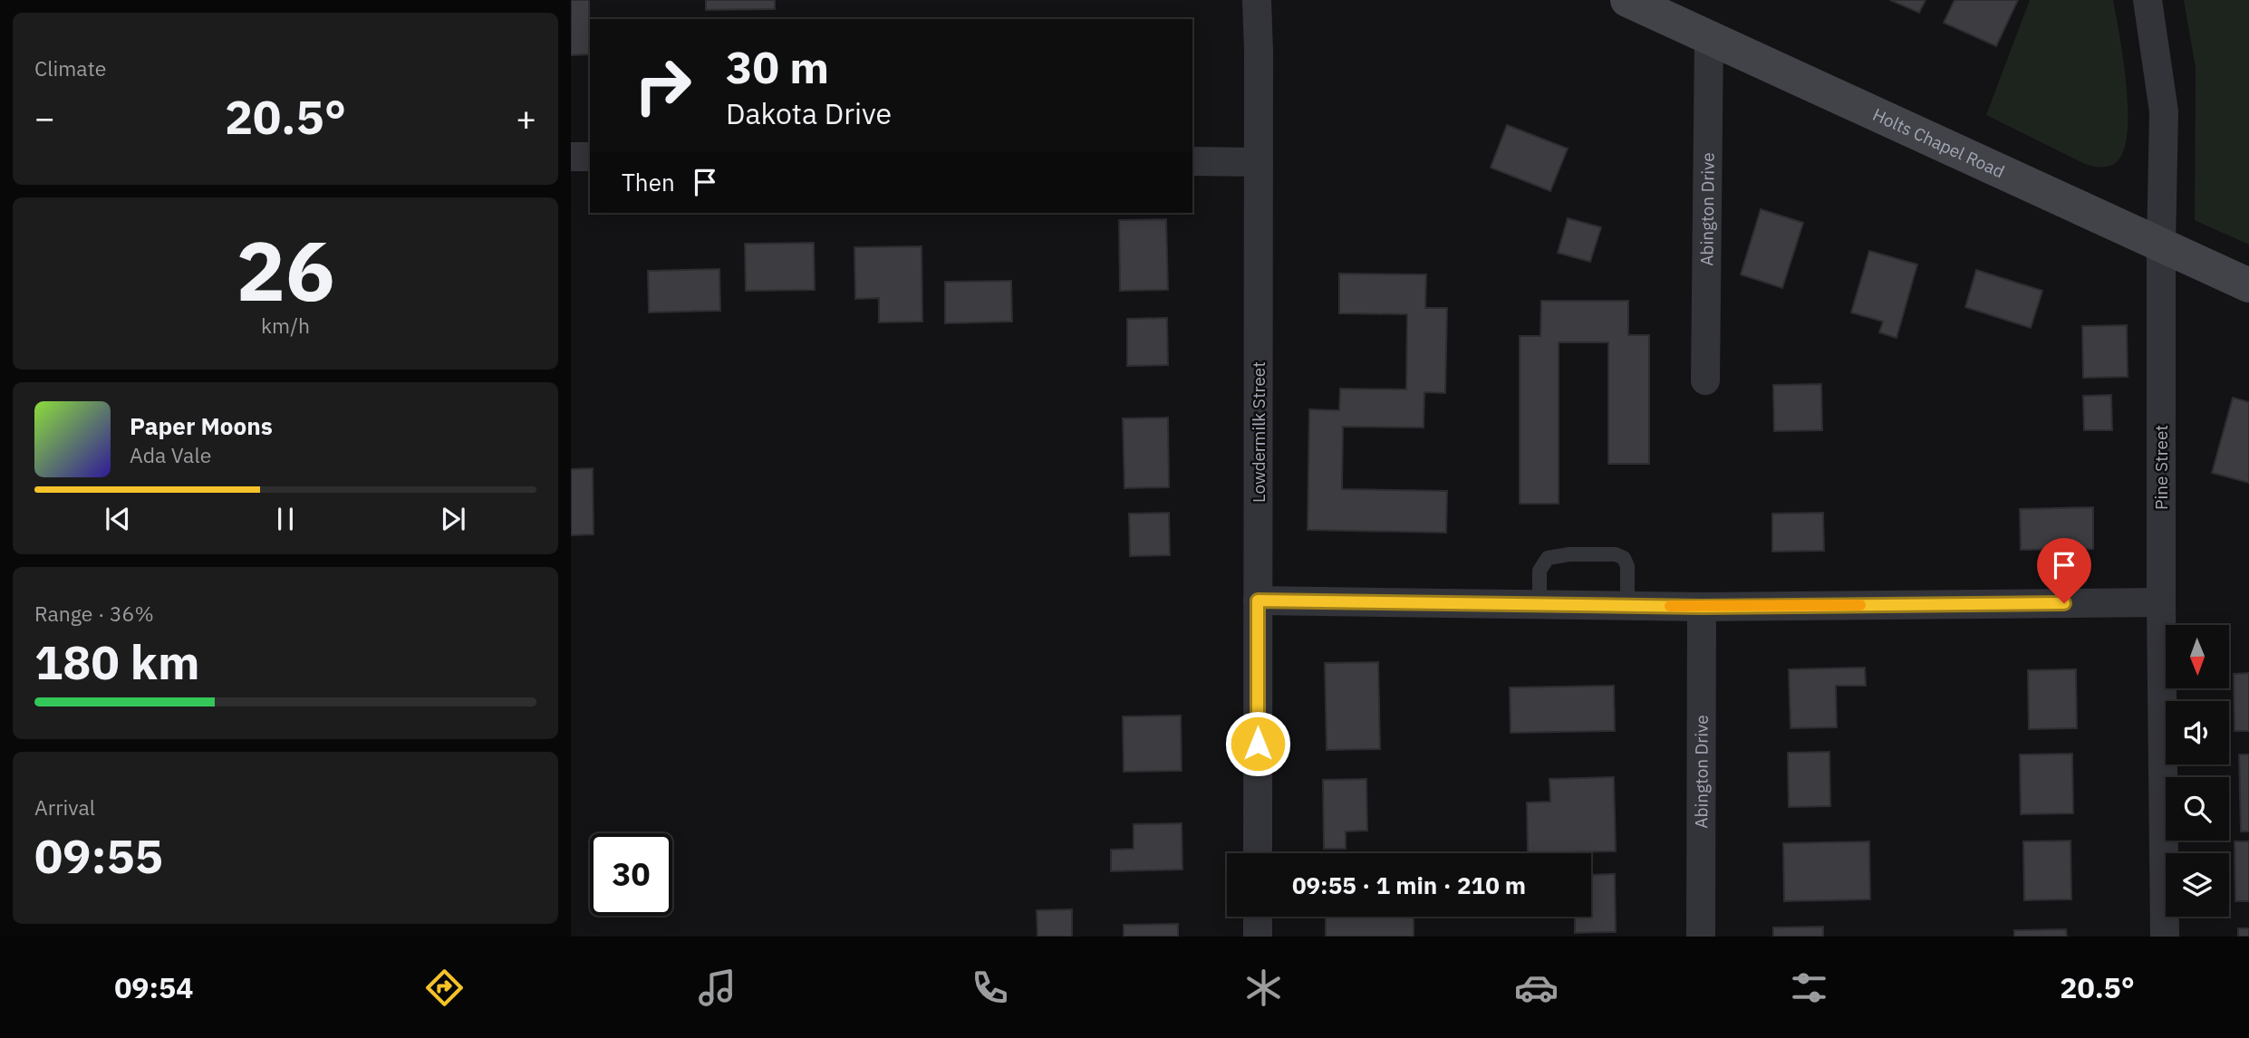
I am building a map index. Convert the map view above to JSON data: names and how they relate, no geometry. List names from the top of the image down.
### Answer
{
  "streets": {
    "street": [
      "Holts Chapel Road",
      "Abington Drive",
      "Lowdermilk Street",
      "Pine Street"
    ]
  },
  "crossings": [
    ["Holts Chapel Road", "Abington Drive"],
    ["Holts Chapel Road", "Pine Street"]
  ],
  "north": "bottom",
  "page": {
    "tile": [
      "Climate",
      ["26", "km/h"],
      ["Range · 36%", "180 km"],
      ["Arrival", "09:55"]
    ],
    "turn": ["30 m", "Dakota Drive"],
    "heat": ["−", "20.5°", "+"],
    "then": "Then",
    "song": ["Paper Moons", "Ada Vale"],
    "limit": "30",
    "trip": "09:55 · 1 min · 210 m",
    "tabs": ["09:54", "20.5°"]
  }
}
